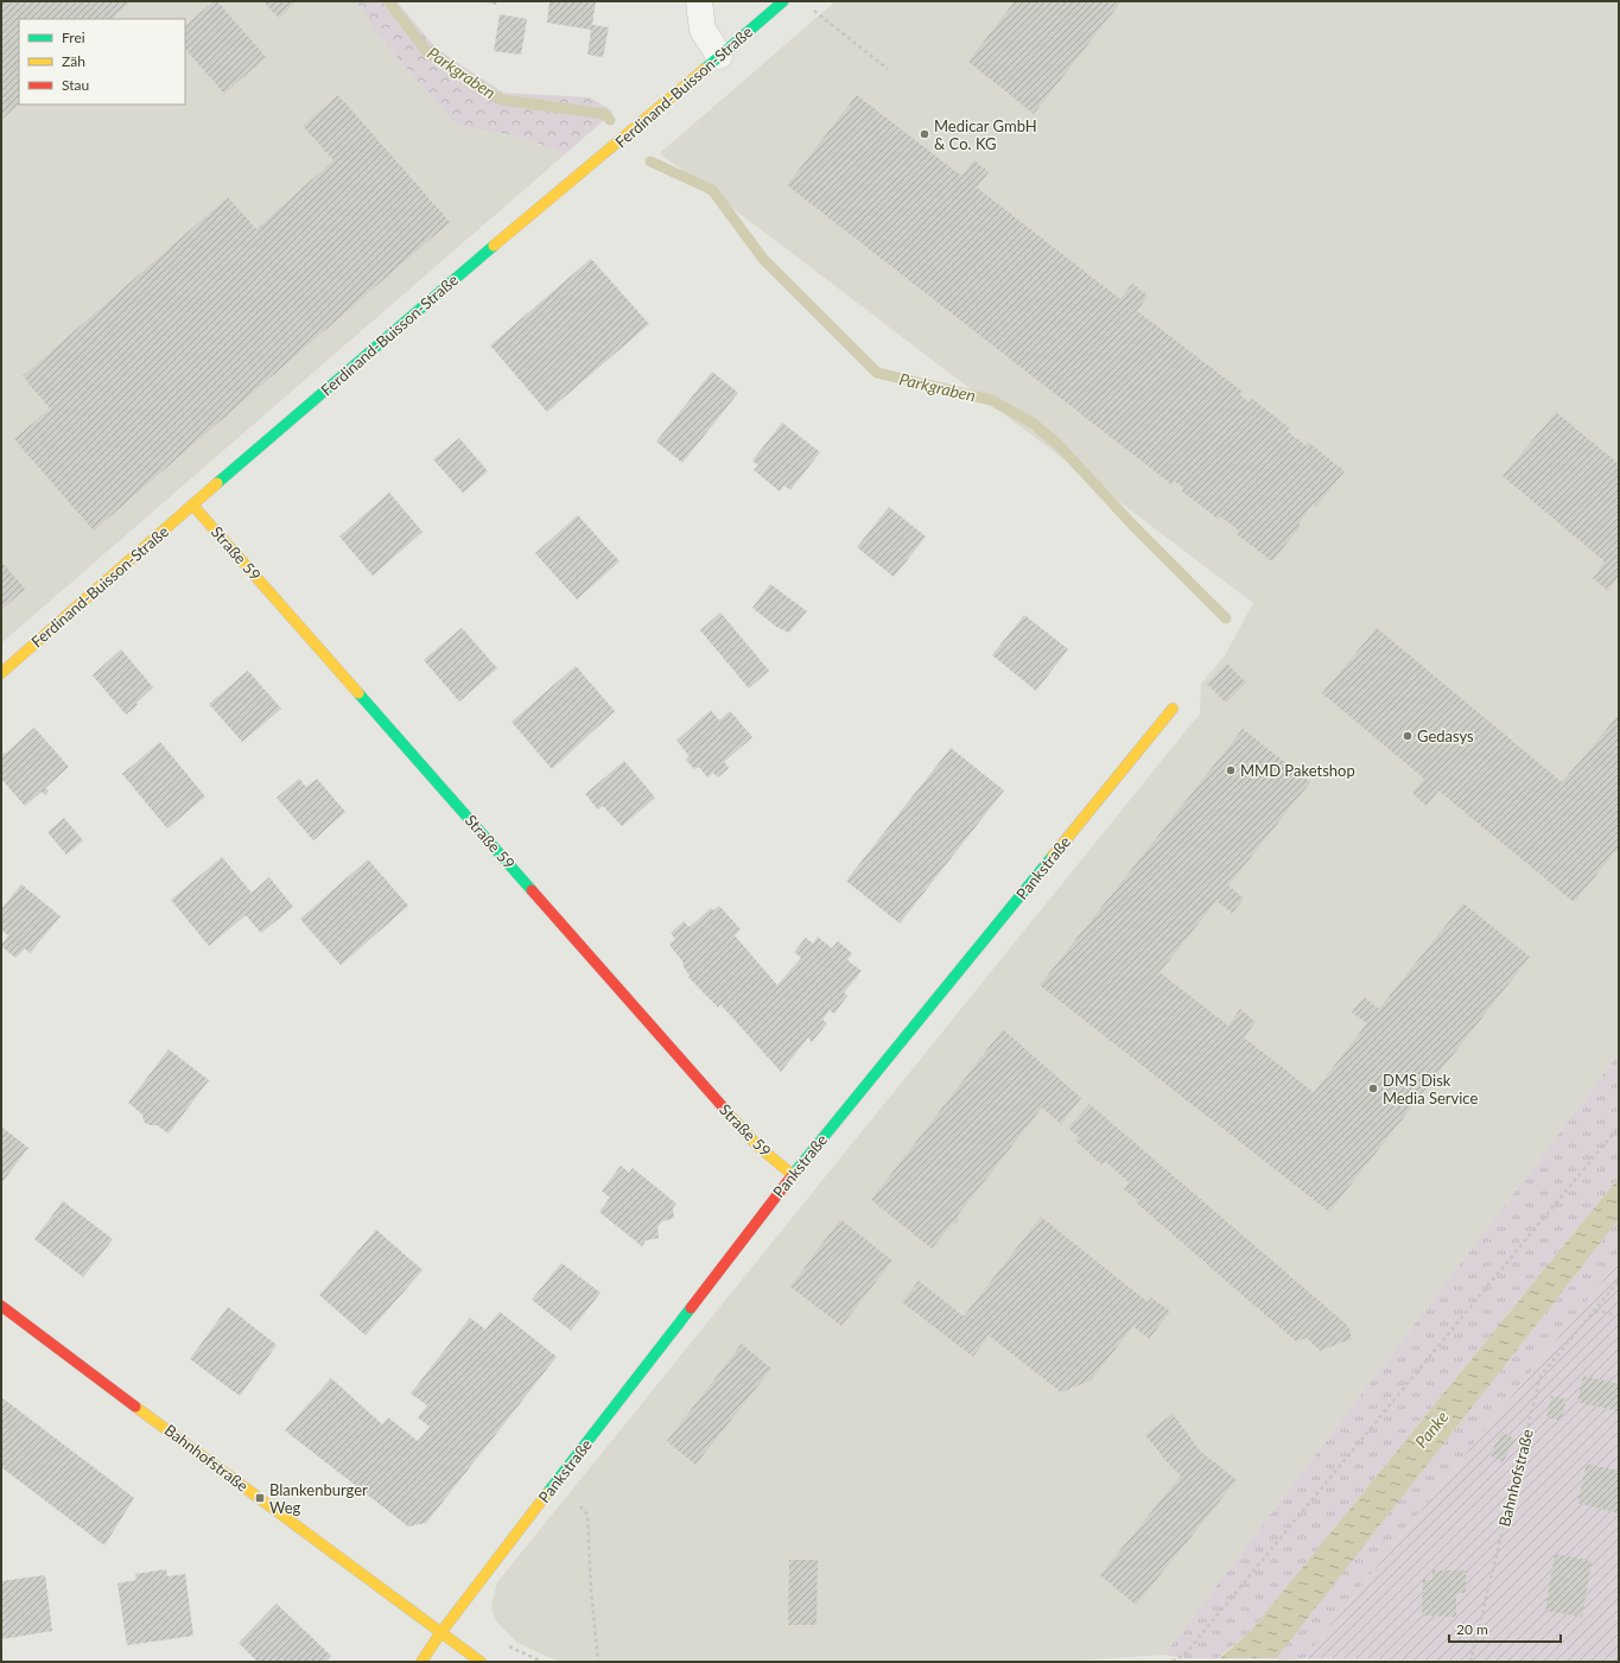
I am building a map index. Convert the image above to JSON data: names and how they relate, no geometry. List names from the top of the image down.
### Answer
{
  "streets": {
    "street": [
      "Ferdinand-Buisson-Straße",
      "Straße 59",
      "Pankstraße",
      "Bahnhofstraße"
    ]
  },
  "crossings": [
    ["Ferdinand-Buisson-Straße", "Straße 59"],
    ["Straße 59", "Pankstraße"],
    ["Pankstraße", "Bahnhofstraße"]
  ],
  "water": ["Parkgraben", "Panke"],
  "places": {
    "other": [
      "Medicar GmbH & Co. KG",
      "Gedasys",
      "MMD Paketshop",
      "DMS Disk Media Service"
    ],
    "transit": ["Blankenburger Weg"]
  },
  "legend": ["Frei", "Zäh", "Stau"],
  "scale_bar": "20 m"
}
